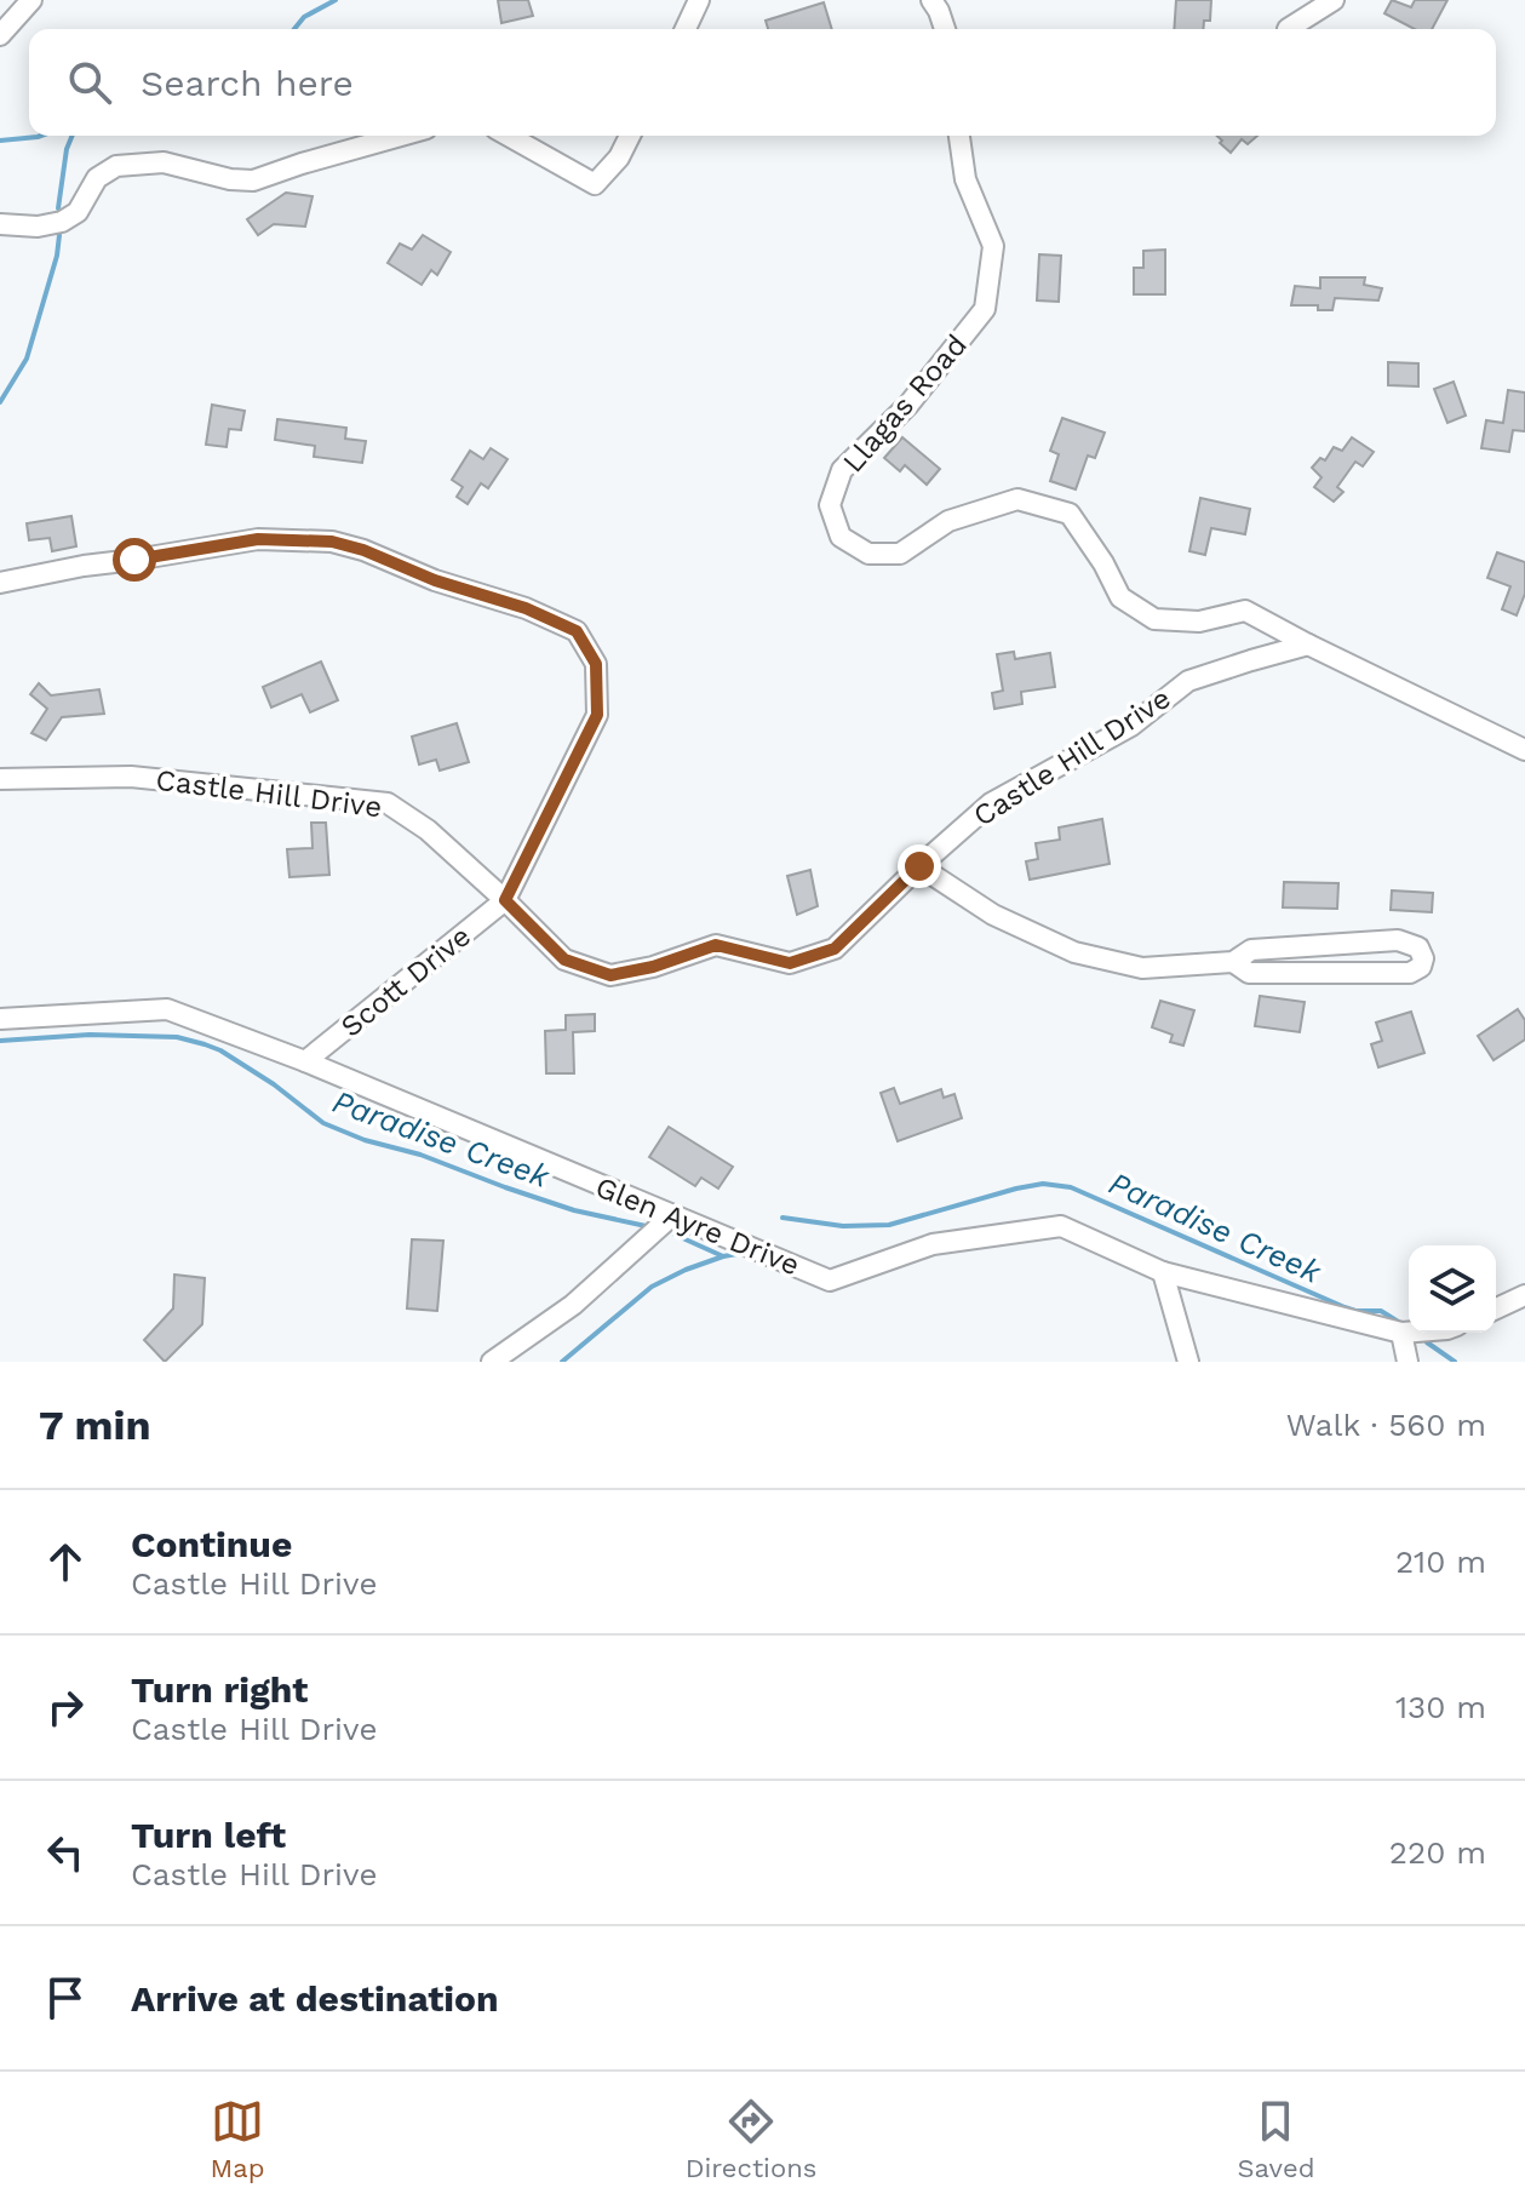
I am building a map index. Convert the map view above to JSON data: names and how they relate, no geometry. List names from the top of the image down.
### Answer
{
  "streets": {
    "street": [
      "Llagas Road",
      "Castle Hill Drive",
      "Scott Drive",
      "Glen Ayre Drive"
    ]
  },
  "crossings": [
    ["Llagas Road", "Castle Hill Drive"],
    ["Castle Hill Drive", "Scott Drive"],
    ["Scott Drive", "Glen Ayre Drive"]
  ],
  "water": ["Paradise Creek"],
  "page": {
    "search": "Search here",
    "heading": ["7 min", "Walk · 560 m"],
    "list": [
      ["Continue", "Castle Hill Drive", "210 m"],
      ["Turn right", "Castle Hill Drive", "130 m"],
      ["Turn left", "Castle Hill Drive", "220 m"],
      "Arrive at destination"
    ],
    "nav": ["Map", "Directions", "Saved"]
  }
}
